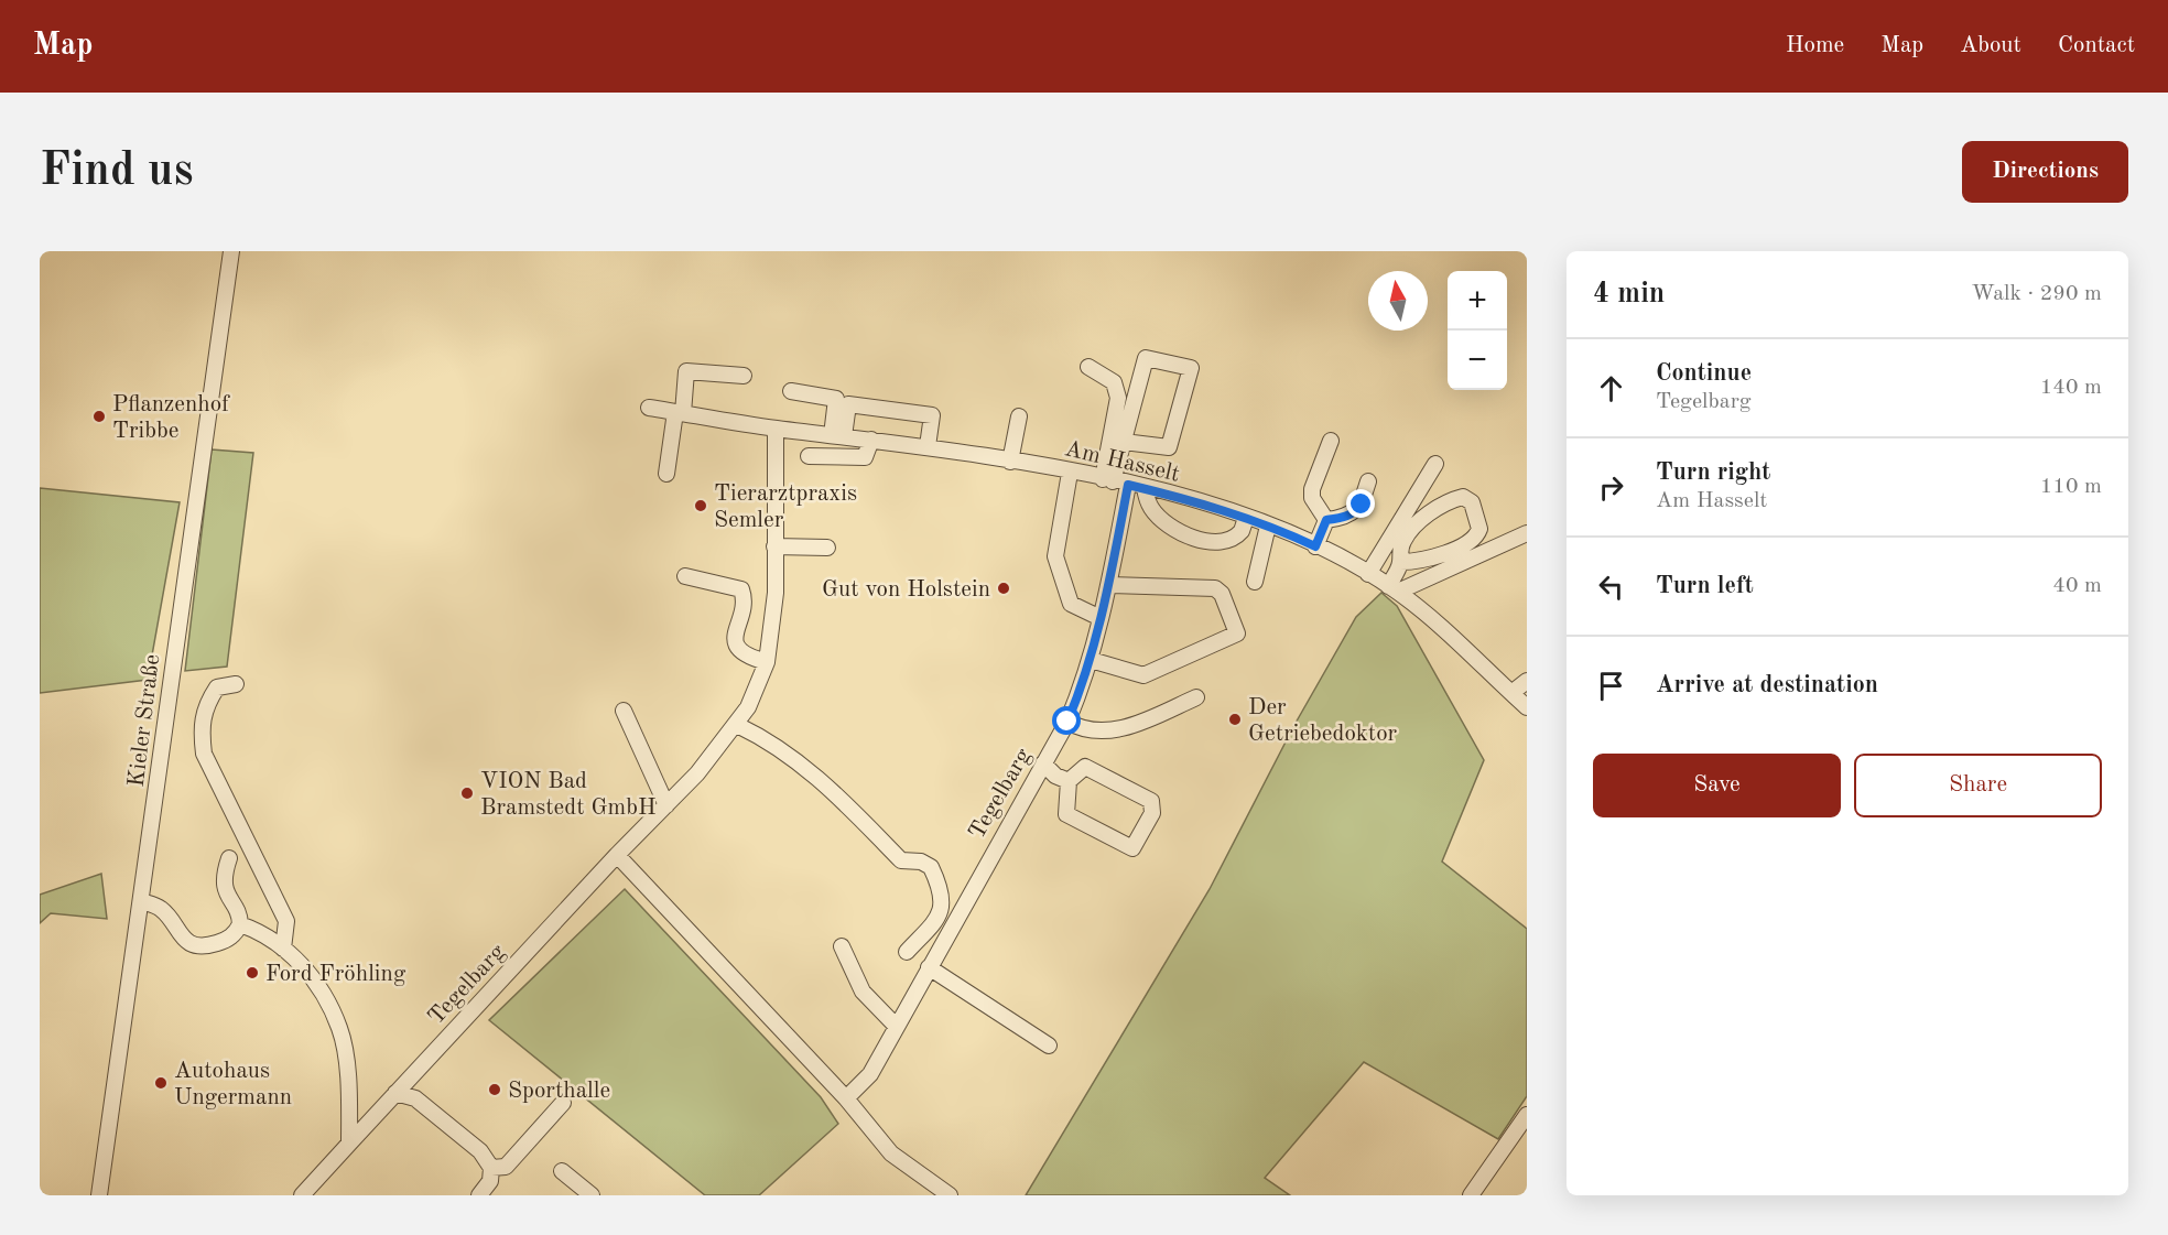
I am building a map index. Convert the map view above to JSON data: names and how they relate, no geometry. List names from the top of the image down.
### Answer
{
  "streets": {
    "street": ["Am Hasselt", "Kieler Straße", "Tegelbarg"]
  },
  "crossings": [
    ["Am Hasselt", "Tegelbarg"]
  ],
  "places": [
    "Pflanzenhof Tribbe",
    "Tierarztpraxis Semler",
    "Gut von Holstein",
    "Der Getriebedoktor",
    "VION Bad Bramstedt GmbH",
    "Ford Fröhling",
    "Autohaus Ungermann",
    "Sporthalle"
  ],
  "north": "top",
  "page": {
    "header": "Map",
    "nav": [
      "Home",
      "Map",
      "About",
      "Contact"
    ],
    "buttons": [
      "Directions",
      ["Save", "Share"]
    ],
    "title": "Find us",
    "heading": ["4 min", "Walk · 290 m"],
    "map_buttons": ["+", "−"],
    "list": [
      ["Continue", "Tegelbarg", "140 m"],
      ["Turn right", "Am Hasselt", "110 m"],
      ["Turn left", "40 m"],
      "Arrive at destination"
    ]
  }
}
